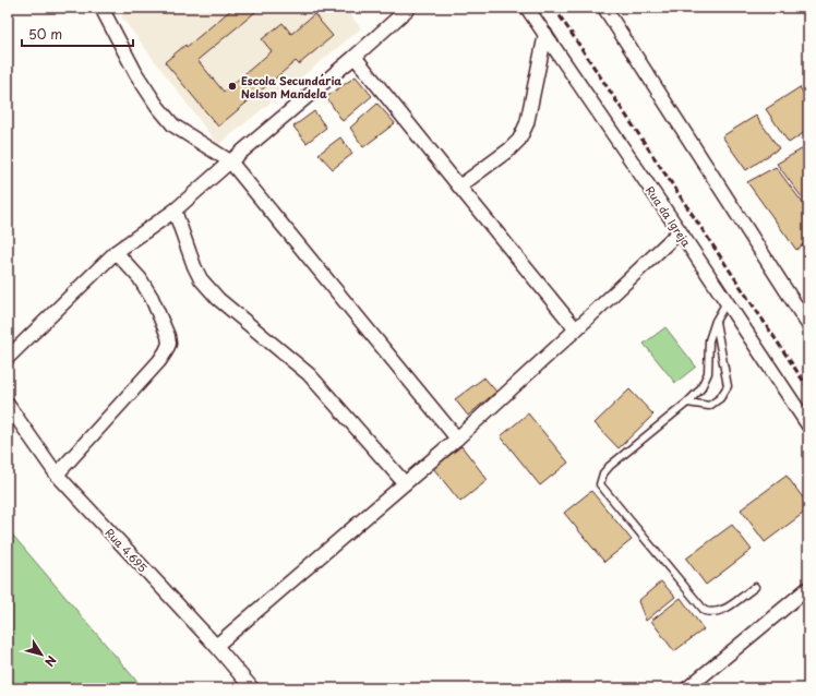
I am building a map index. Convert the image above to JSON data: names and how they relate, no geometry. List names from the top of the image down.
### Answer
{
  "streets": {
    "street": ["Rua da Igreja", "Rua 4.695"]
  },
  "places": ["Escola Secundária Nelson Mandela"],
  "scale_bar": "50 m",
  "north": "bottom right"
}
